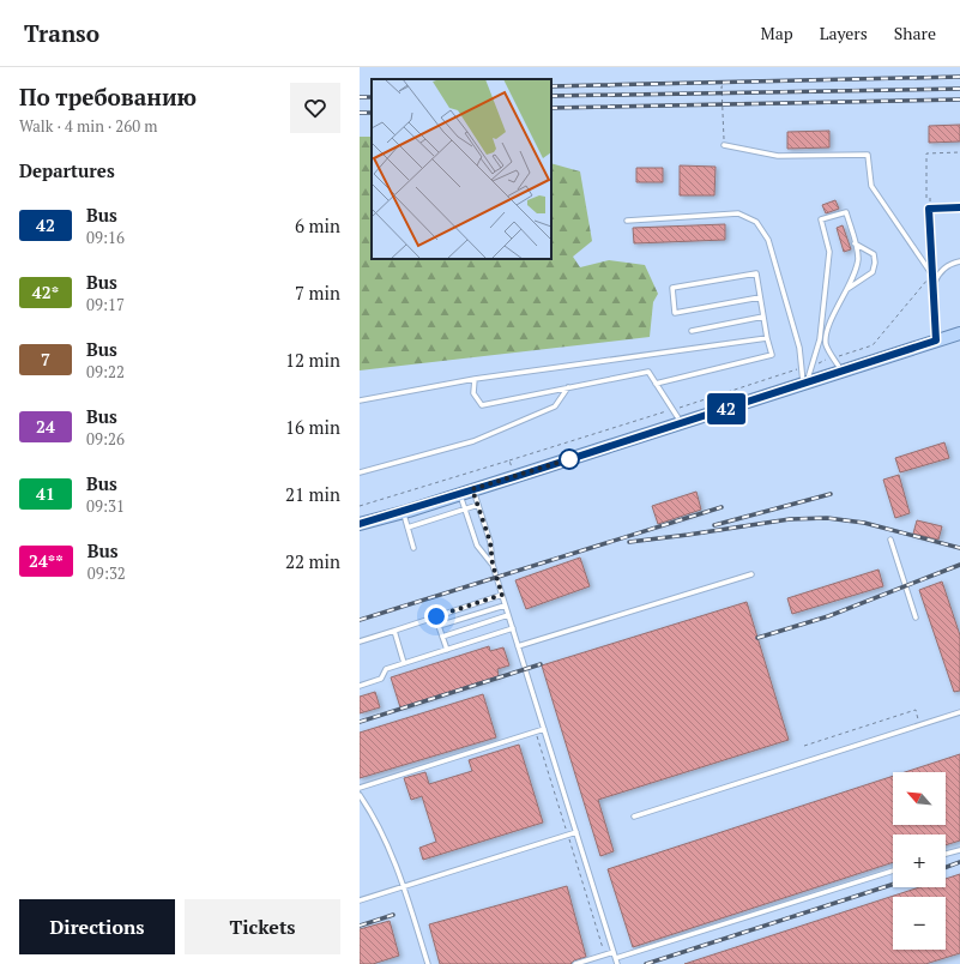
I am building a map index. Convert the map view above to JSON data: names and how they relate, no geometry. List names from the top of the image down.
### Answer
{
  "lines": ["bus line 42"],
  "north": "top left",
  "page": {
    "header": "Transo",
    "nav": ["Map", "Layers", "Share"],
    "heading": [
      ["По требованию", "Walk · 4 min · 260 m"],
      "Departures"
    ],
    "on_map": "42",
    "list": [
      {
        "mark": "42",
        "name": "Bus",
        "note": "09:16",
        "value": "6 min"
      },
      {
        "mark": "42*",
        "name": "Bus",
        "note": "09:17",
        "value": "7 min"
      },
      {
        "mark": "7",
        "name": "Bus",
        "note": "09:22",
        "value": "12 min"
      },
      {
        "mark": "24",
        "name": "Bus",
        "note": "09:26",
        "value": "16 min"
      },
      {
        "mark": "41",
        "name": "Bus",
        "note": "09:31",
        "value": "21 min"
      },
      {
        "mark": "24**",
        "name": "Bus",
        "note": "09:32",
        "value": "22 min"
      }
    ],
    "map_buttons": ["+", "−"],
    "buttons": ["Directions", "Tickets"]
  }
}
